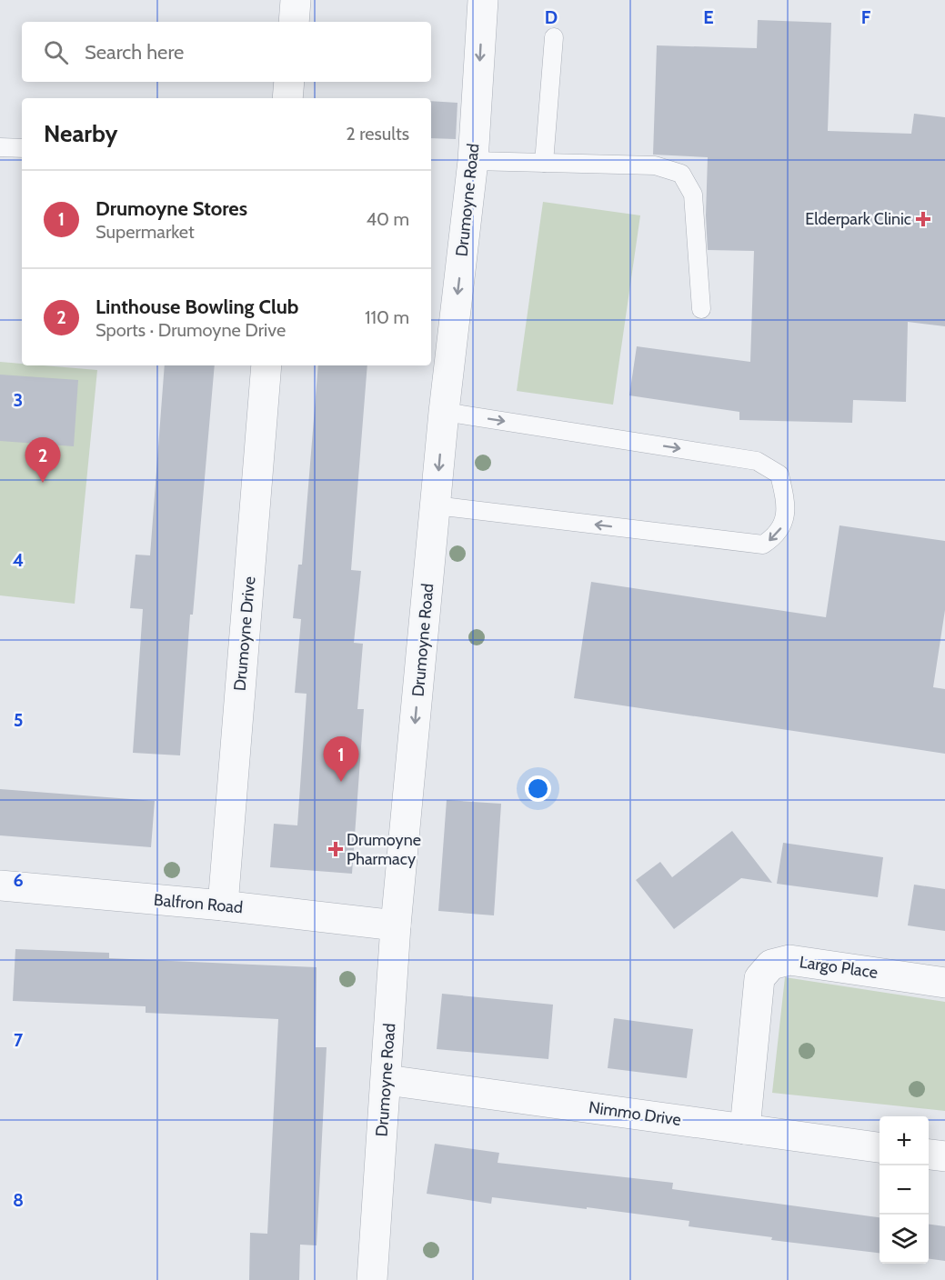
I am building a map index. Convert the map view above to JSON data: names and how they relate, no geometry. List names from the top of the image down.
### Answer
{
  "streets": {
    "street": [
      "Drumoyne Road",
      "Drumoyne Drive",
      "Balfron Road",
      "Largo Place",
      "Nimmo Drive"
    ]
  },
  "crossings": [
    ["Drumoyne Road", "Balfron Road"],
    ["Drumoyne Road", "Nimmo Drive"],
    ["Drumoyne Drive", "Balfron Road"],
    ["Largo Place", "Nimmo Drive"]
  ],
  "one_way": ["Drumoyne Road"],
  "places": {
    "health": ["Elderpark Clinic", "Drumoyne Pharmacy"]
  },
  "page": {
    "search": "Search here",
    "heading": ["Nearby", "2 results"],
    "list": [
      {
        "mark": "1",
        "name": "Drumoyne Stores",
        "note": "Supermarket",
        "value": "40 m"
      },
      {
        "mark": "2",
        "name": "Linthouse Bowling Club",
        "note": "Sports · Drumoyne Drive",
        "value": "110 m"
      }
    ],
    "pins": ["2", "1"],
    "map_buttons": ["+", "−"]
  },
  "grid": {
    "columns": ["D", "E", "F"],
    "rows": [
      "3",
      "4",
      "5",
      "6",
      "7",
      "8"
    ]
  }
}
